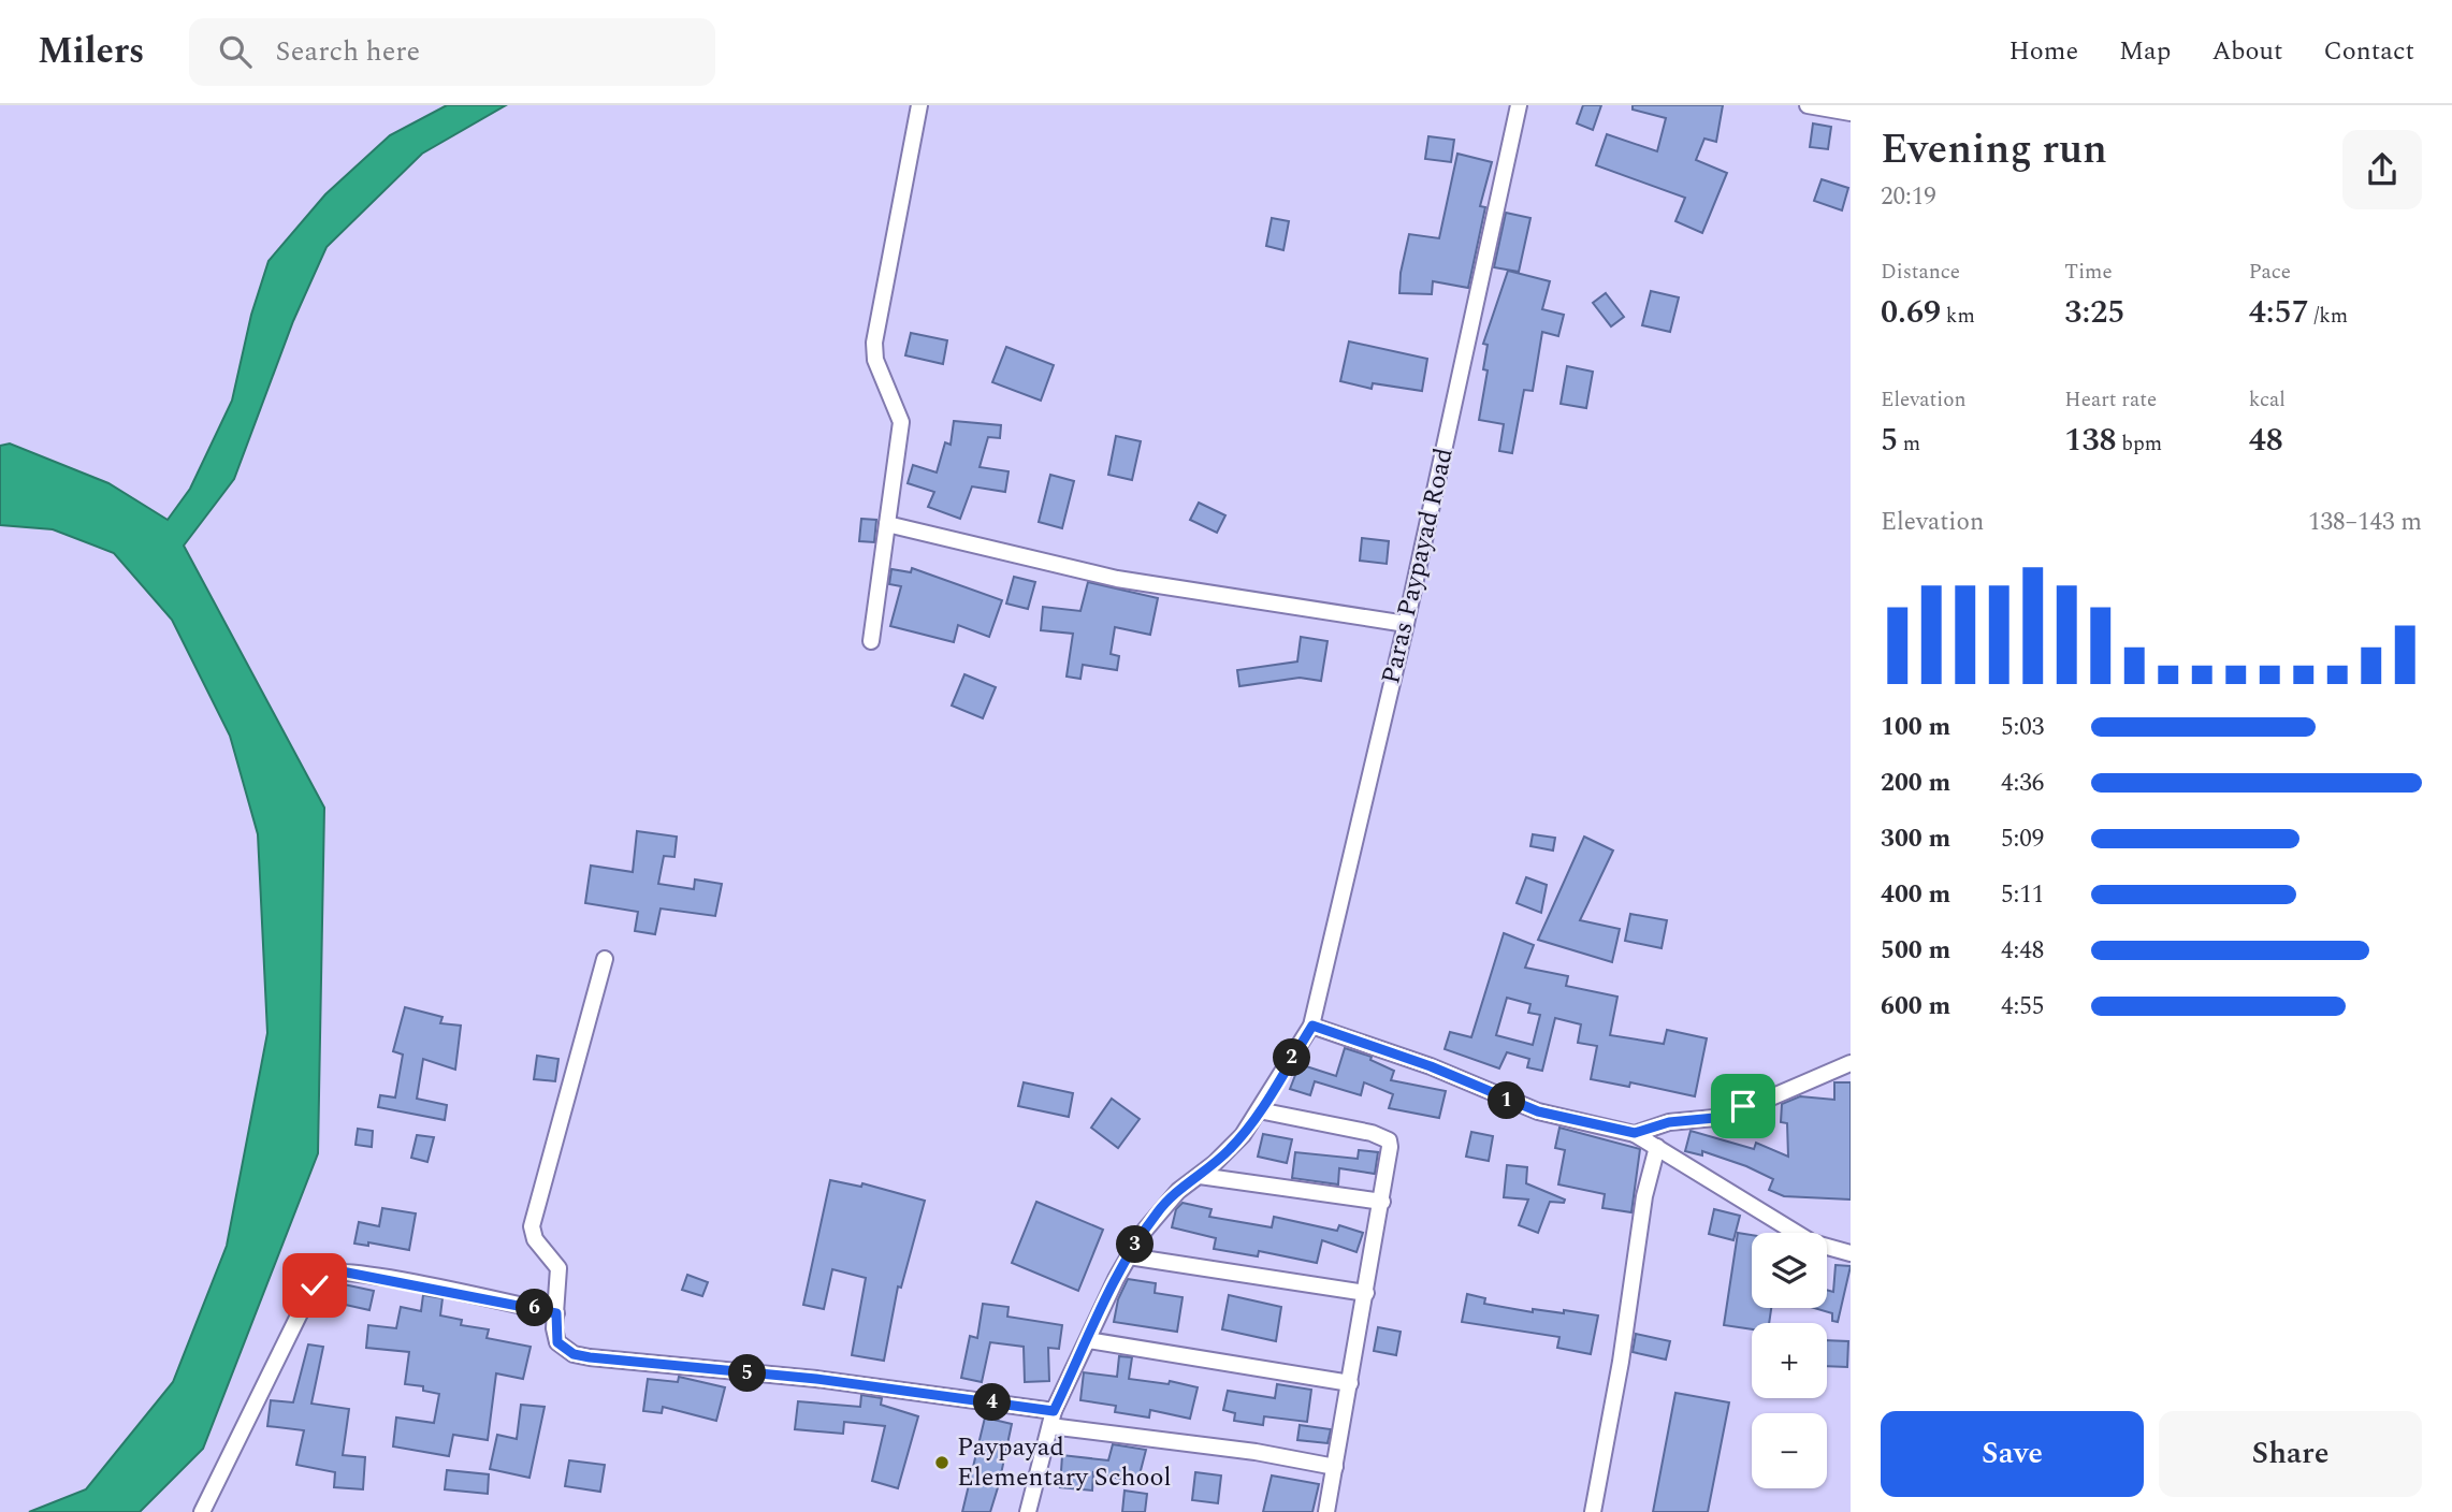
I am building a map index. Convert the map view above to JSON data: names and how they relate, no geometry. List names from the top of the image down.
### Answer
{
  "streets": {
    "street": ["Paras Paypayad Road"]
  },
  "places": ["Paypayad Elementary School"],
  "page": {
    "header": "Milers",
    "search": "Search here",
    "nav": [
      "Home",
      "Map",
      "About",
      "Contact"
    ],
    "heading": ["Evening run", "20:19"],
    "stats": [
      ["Distance", "0.69 km"],
      ["Time", "3:25"],
      ["Pace", "4:57 /km"],
      ["Elevation", "5 m"],
      ["Heart rate", "138 bpm"],
      ["kcal", "48"]
    ],
    "chart": ["Elevation", "138–143 m"],
    "list": [
      {
        "name": "100 m",
        "note": "5:03"
      },
      {
        "name": "200 m",
        "note": "4:36"
      },
      {
        "name": "300 m",
        "note": "5:09"
      },
      {
        "name": "400 m",
        "note": "5:11"
      },
      {
        "name": "500 m",
        "note": "4:48"
      },
      {
        "name": "600 m",
        "note": "4:55"
      }
    ],
    "pins": [
      "2",
      "1",
      "3",
      "6",
      "5",
      "4"
    ],
    "map_buttons": ["+", "−"],
    "buttons": ["Save", "Share"]
  }
}
